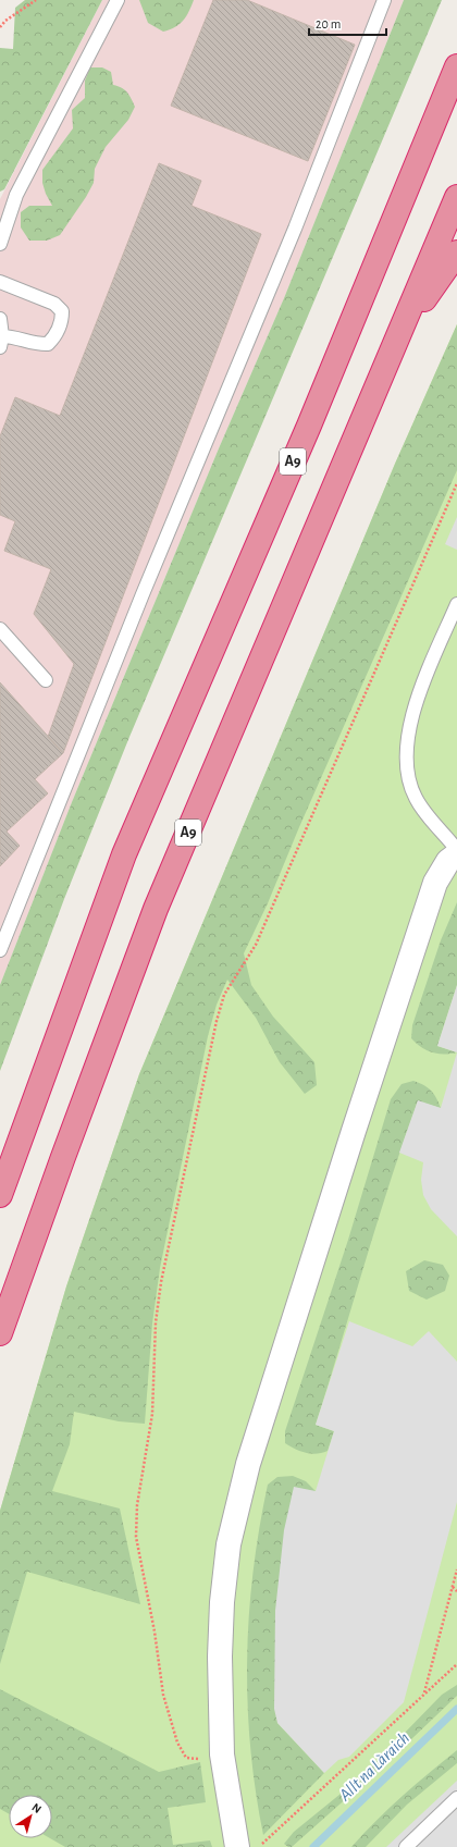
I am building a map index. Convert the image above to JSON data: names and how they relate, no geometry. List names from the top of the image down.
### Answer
{
  "streets": {
    "highway": ["A9"]
  },
  "water": ["Allt na Làraich"],
  "scale_bar": "20 m",
  "north": "top right"
}
